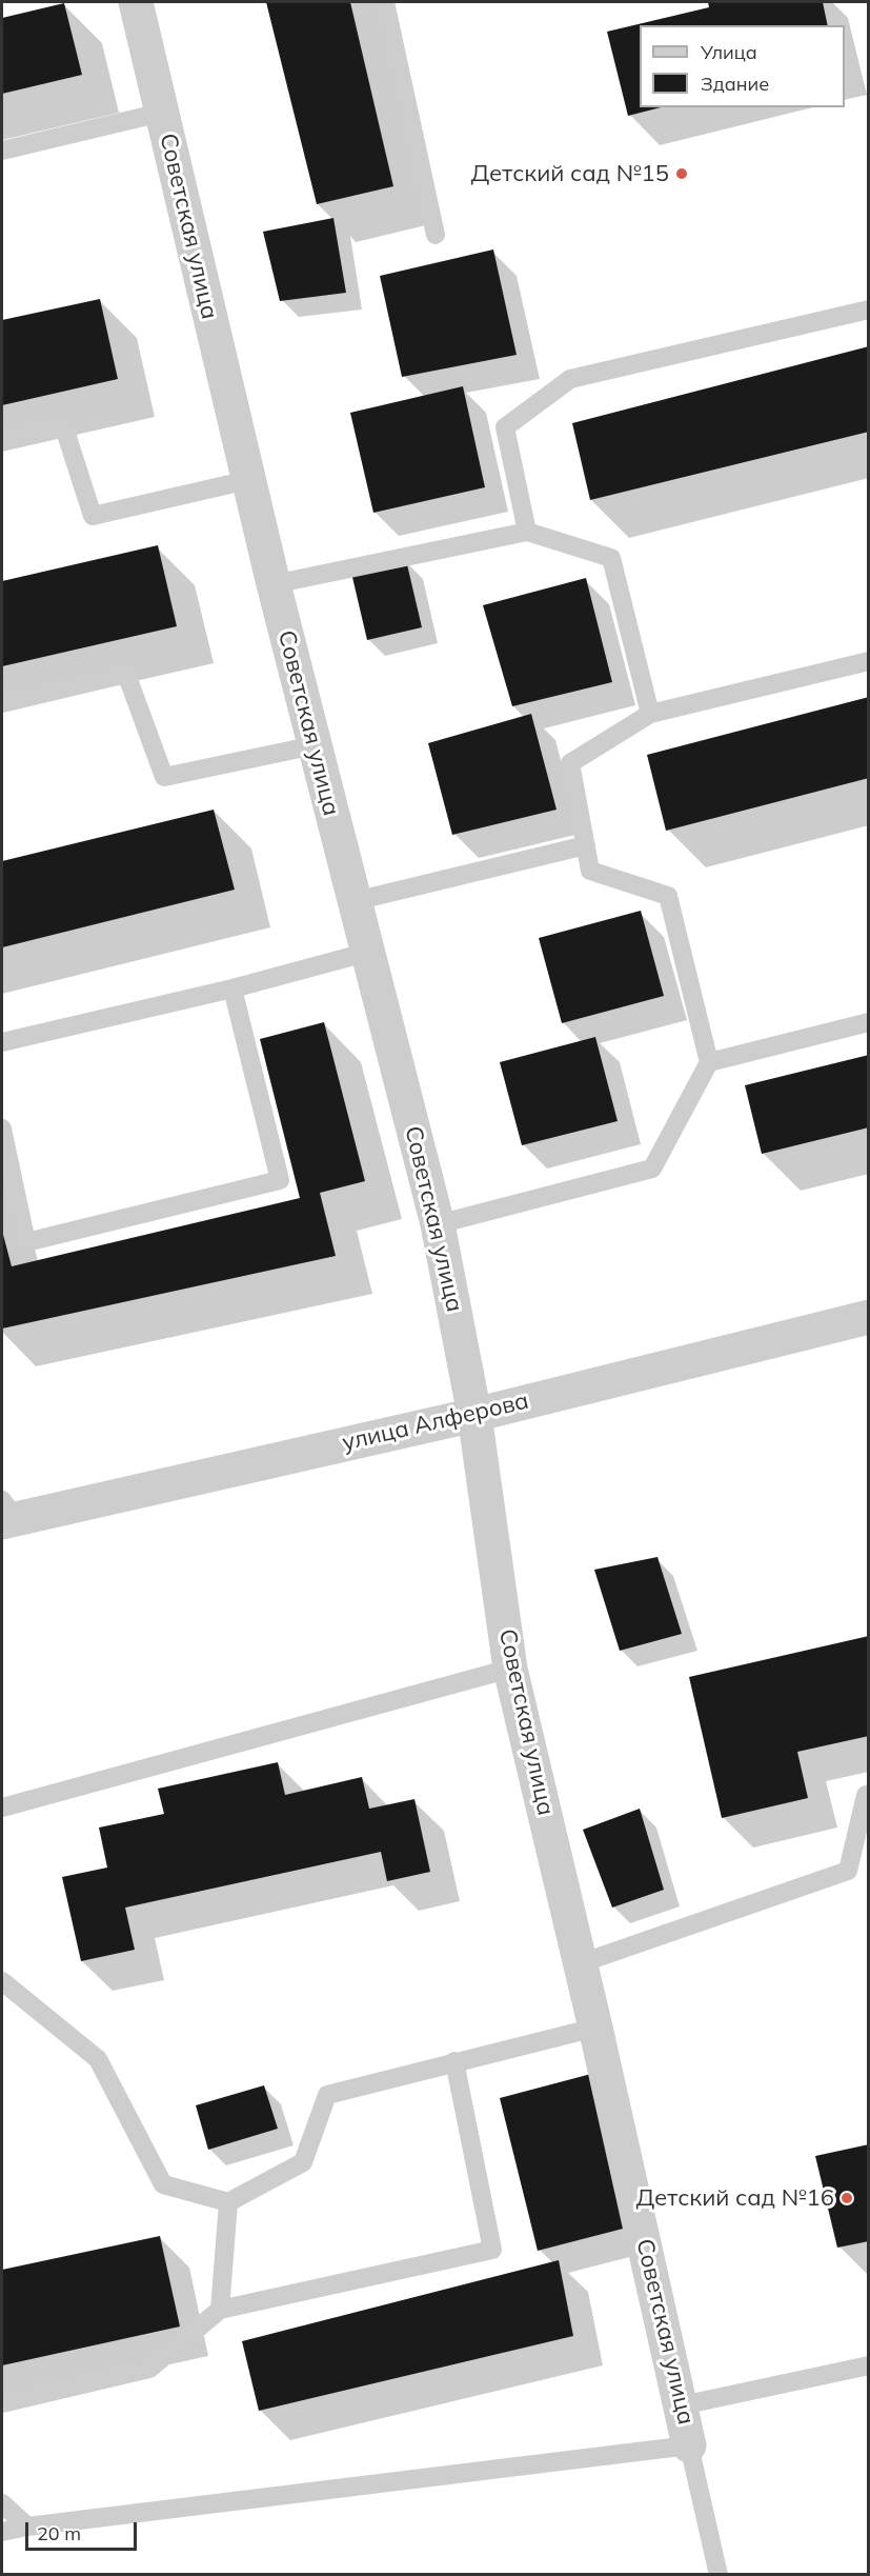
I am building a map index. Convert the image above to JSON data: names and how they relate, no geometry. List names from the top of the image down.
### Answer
{
  "streets": {
    "street": ["Советская улица", "улица Алферова"]
  },
  "crossings": [
    ["Советская улица", "улица Алферова"]
  ],
  "places": ["Детский сад №15", "Детский сад №16"],
  "legend": ["Улица", "Здание"],
  "scale_bar": "20 m"
}
